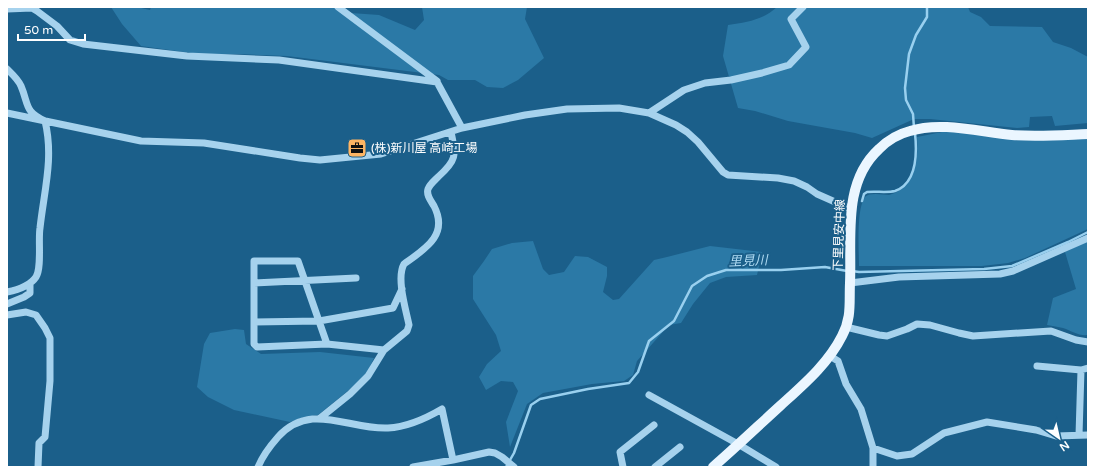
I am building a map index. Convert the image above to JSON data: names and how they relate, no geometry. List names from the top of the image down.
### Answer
{
  "streets": {
    "main road": ["下里見安中線"]
  },
  "water": ["里見川"],
  "places": {
    "office": ["(株)新川屋 高崎工場"]
  },
  "scale_bar": "50 m",
  "north": "bottom right"
}
